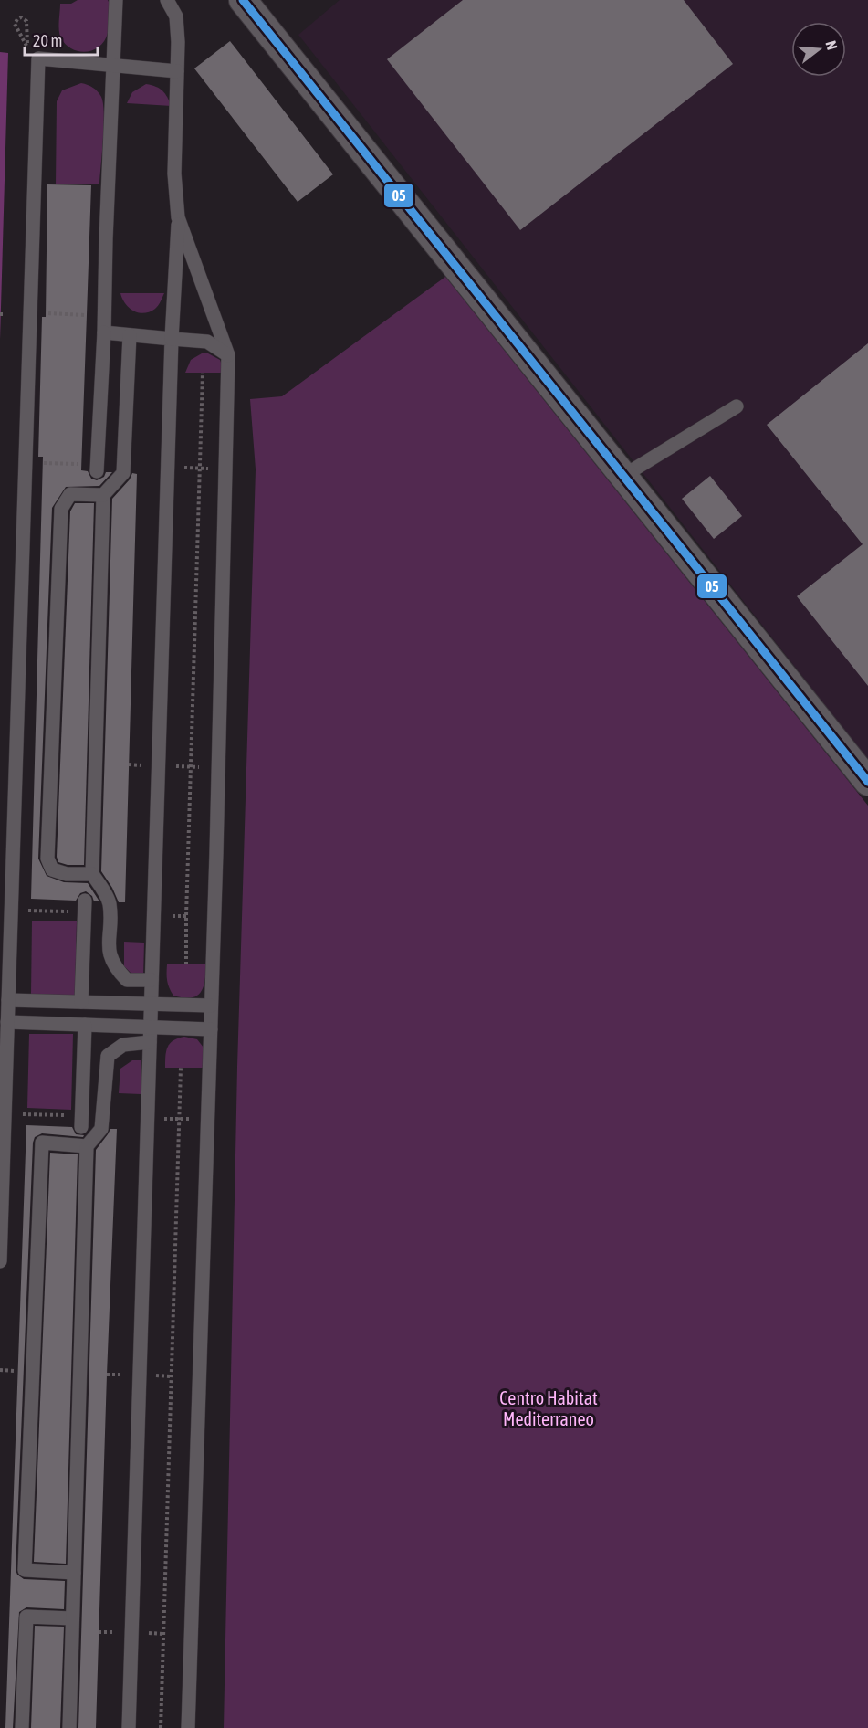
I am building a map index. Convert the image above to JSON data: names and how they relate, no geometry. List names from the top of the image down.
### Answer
{
  "parks": ["Centro Habitat Mediterraneo"],
  "lines": ["transit line 05"],
  "scale_bar": "20 m",
  "north": "right"
}
